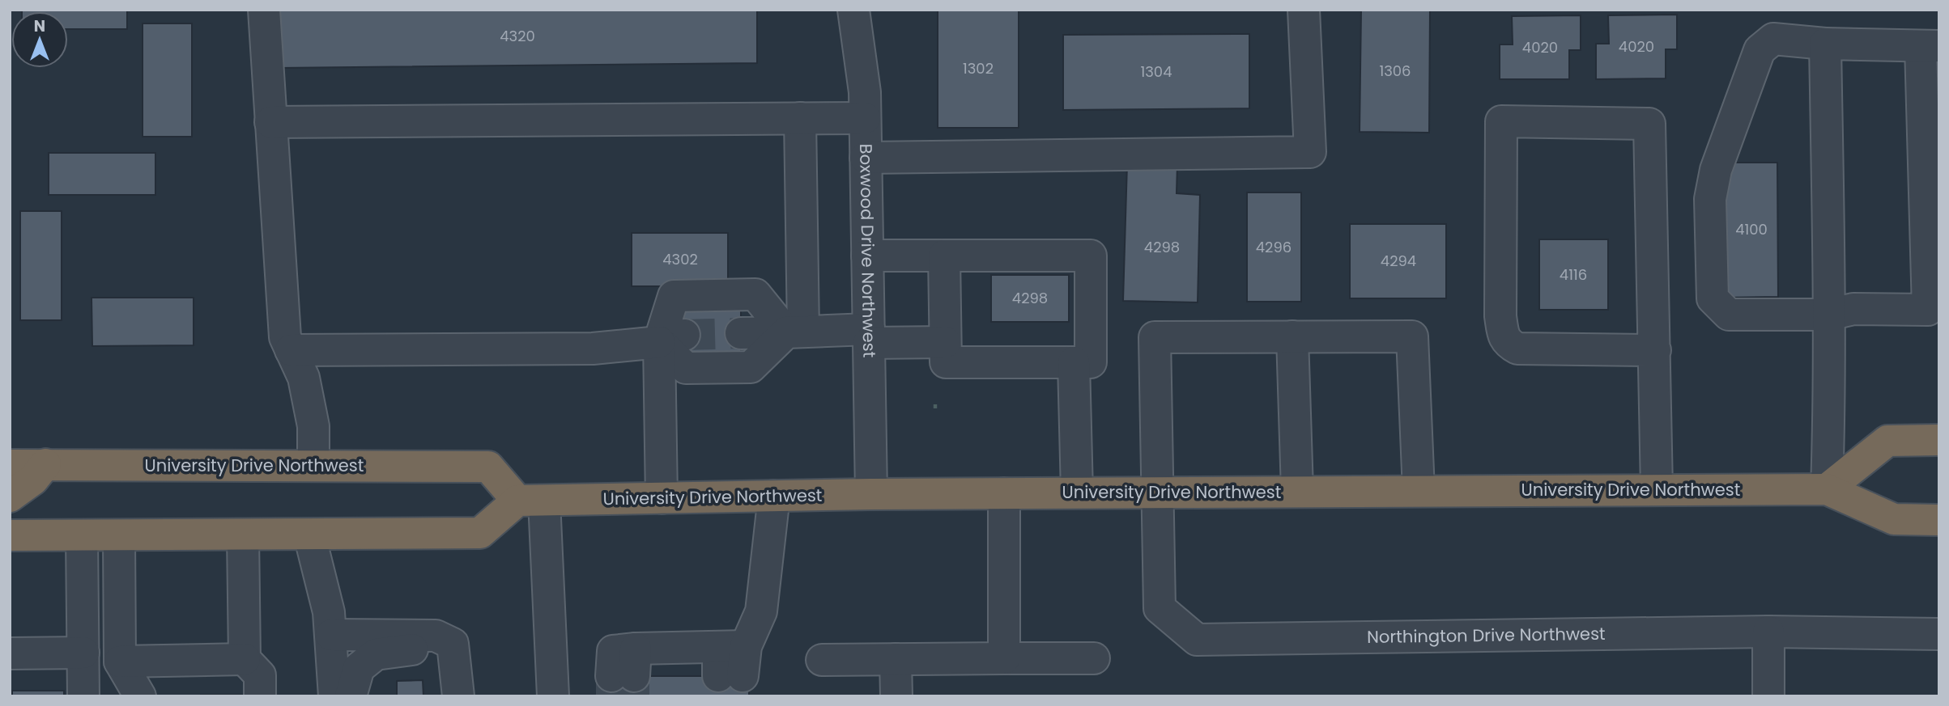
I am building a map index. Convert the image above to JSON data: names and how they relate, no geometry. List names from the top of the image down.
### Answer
{
  "streets": {
    "highway": ["University Drive Northwest"],
    "street": ["Boxwood Drive Northwest", "Northington Drive Northwest"]
  },
  "crossings": [
    ["Boxwood Drive Northwest", "University Drive Northwest"],
    ["University Drive Northwest", "Northington Drive Northwest"]
  ],
  "house_numbers": [
    "4320",
    "4020",
    "4020",
    "1302",
    "1306",
    "1304",
    "4100",
    "4298",
    "4296",
    "4302",
    "4294",
    "4116",
    "4298"
  ],
  "north": "top"
}
